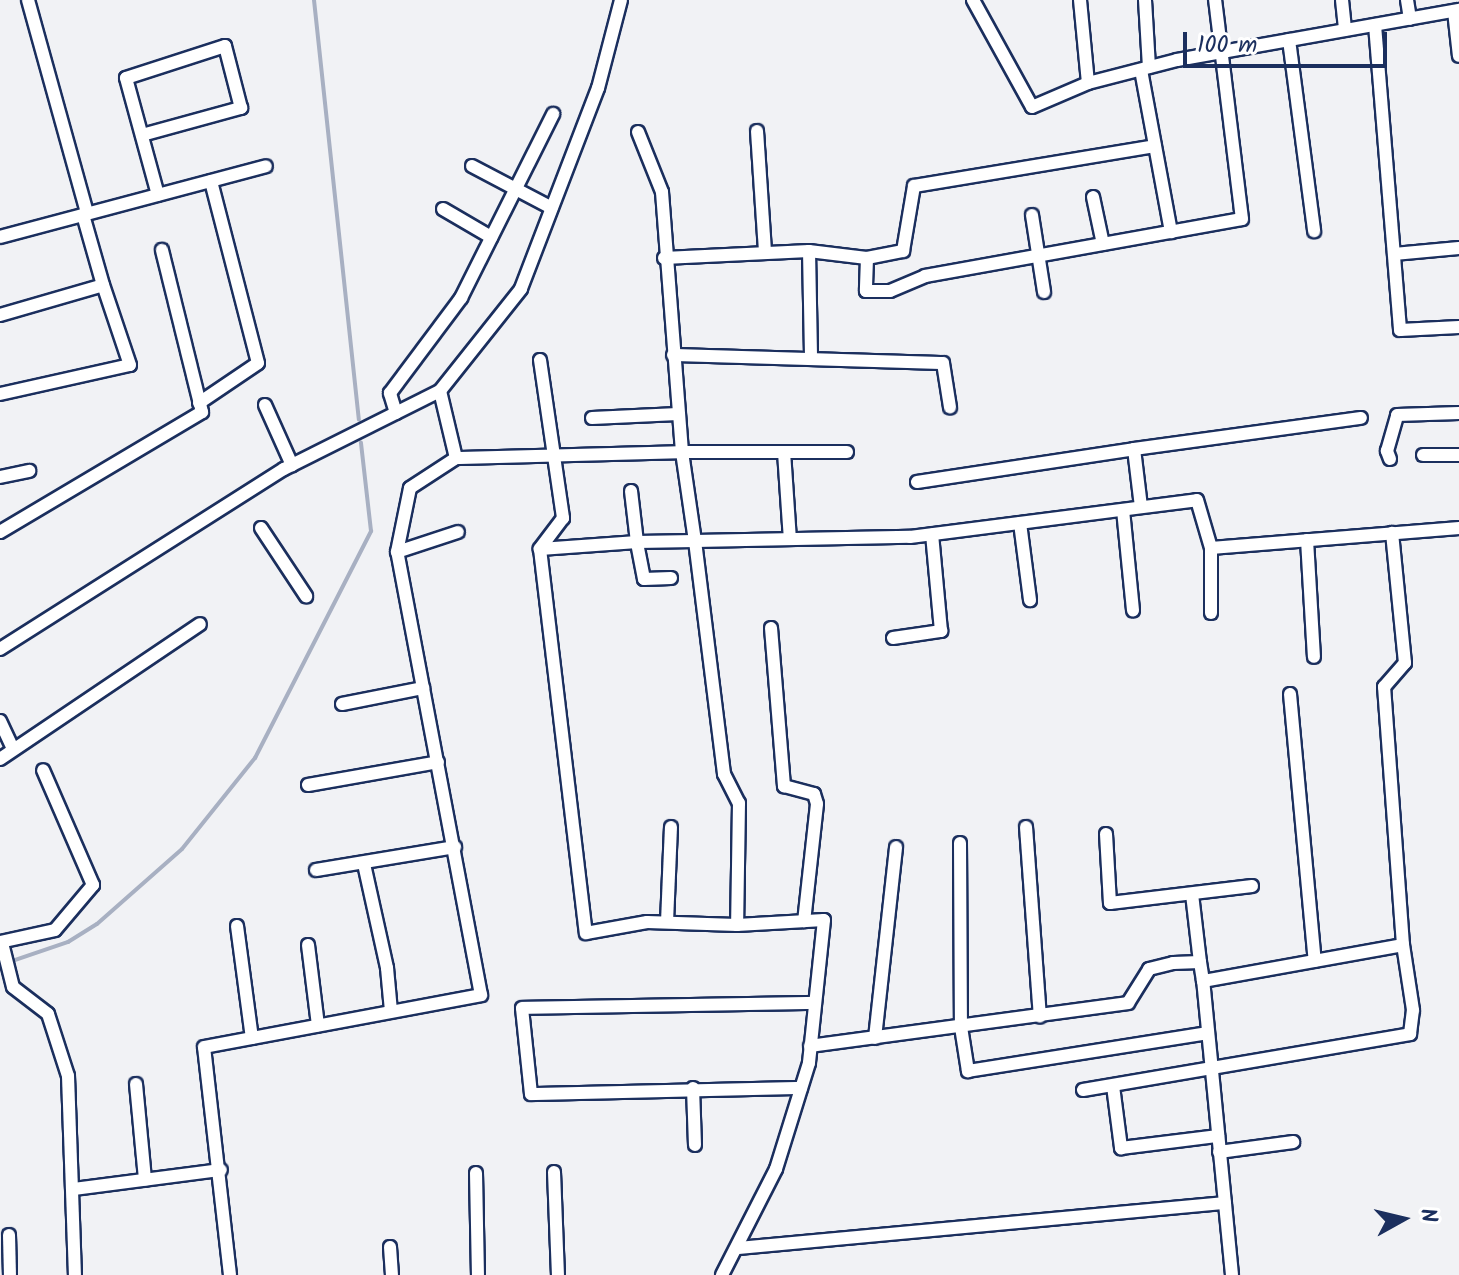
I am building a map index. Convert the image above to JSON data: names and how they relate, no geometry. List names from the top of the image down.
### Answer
{
  "scale_bar": "100 m",
  "north": "right"
}
